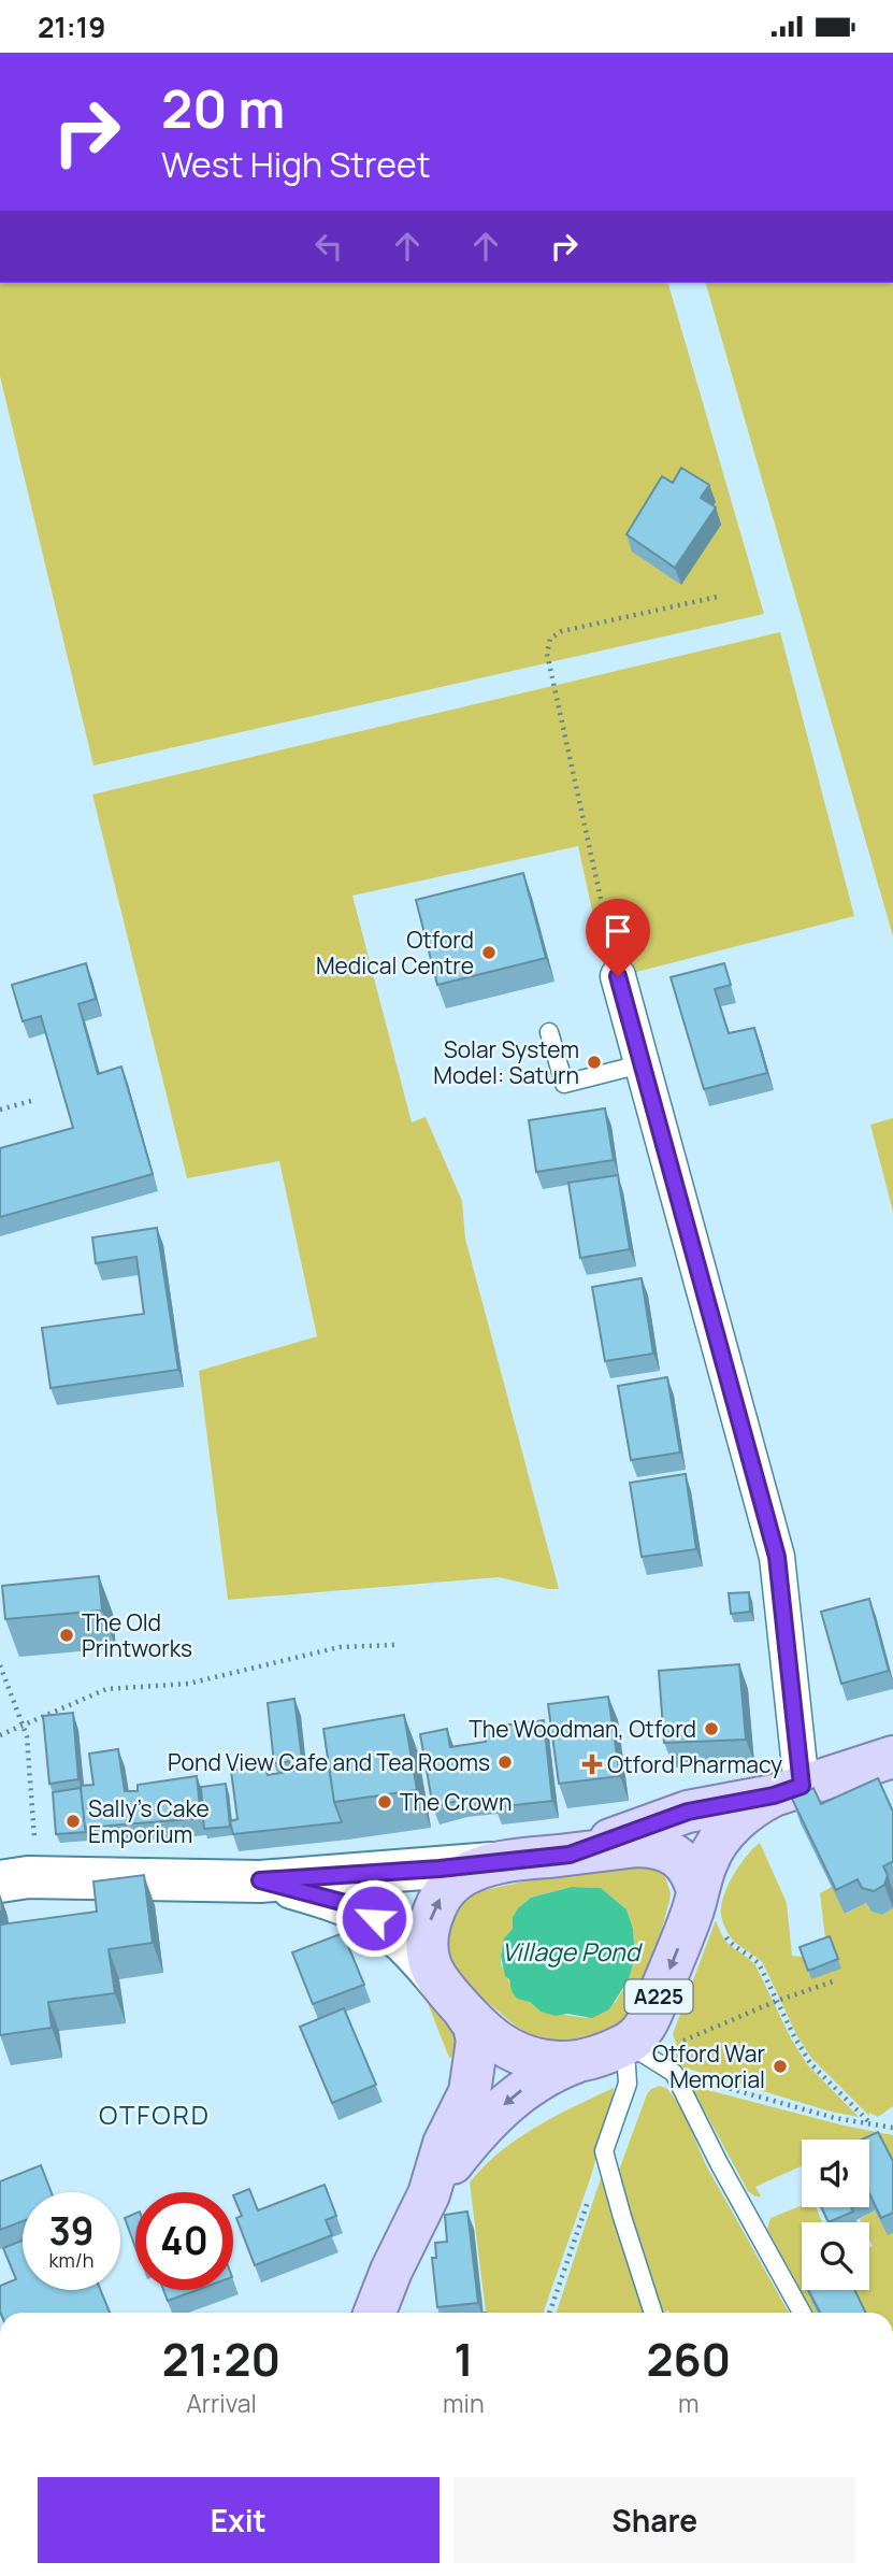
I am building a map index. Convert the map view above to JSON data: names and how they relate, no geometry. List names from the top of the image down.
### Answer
{
  "streets": {
    "main road": ["A225"]
  },
  "districts": ["OTFORD"],
  "water": ["Village Pond"],
  "places": {
    "other": [
      "Otford Medical Centre",
      "Solar System Model: Saturn",
      "The Old Printworks",
      "The Woodman, Otford",
      "Pond View Cafe and Tea Rooms",
      "The Crown",
      "Sally’s Cake Emporium",
      "Otford War Memorial"
    ],
    "health": ["Otford Pharmacy"]
  },
  "page": {
    "status": "21:19",
    "turn": ["20 m", "West High Street"],
    "speed": "39 km/h",
    "limit": "40",
    "eta": [
      "21:20",
      "Arrival",
      "1",
      "min",
      "260",
      "m"
    ],
    "buttons": ["Exit", "Share"]
  }
}
